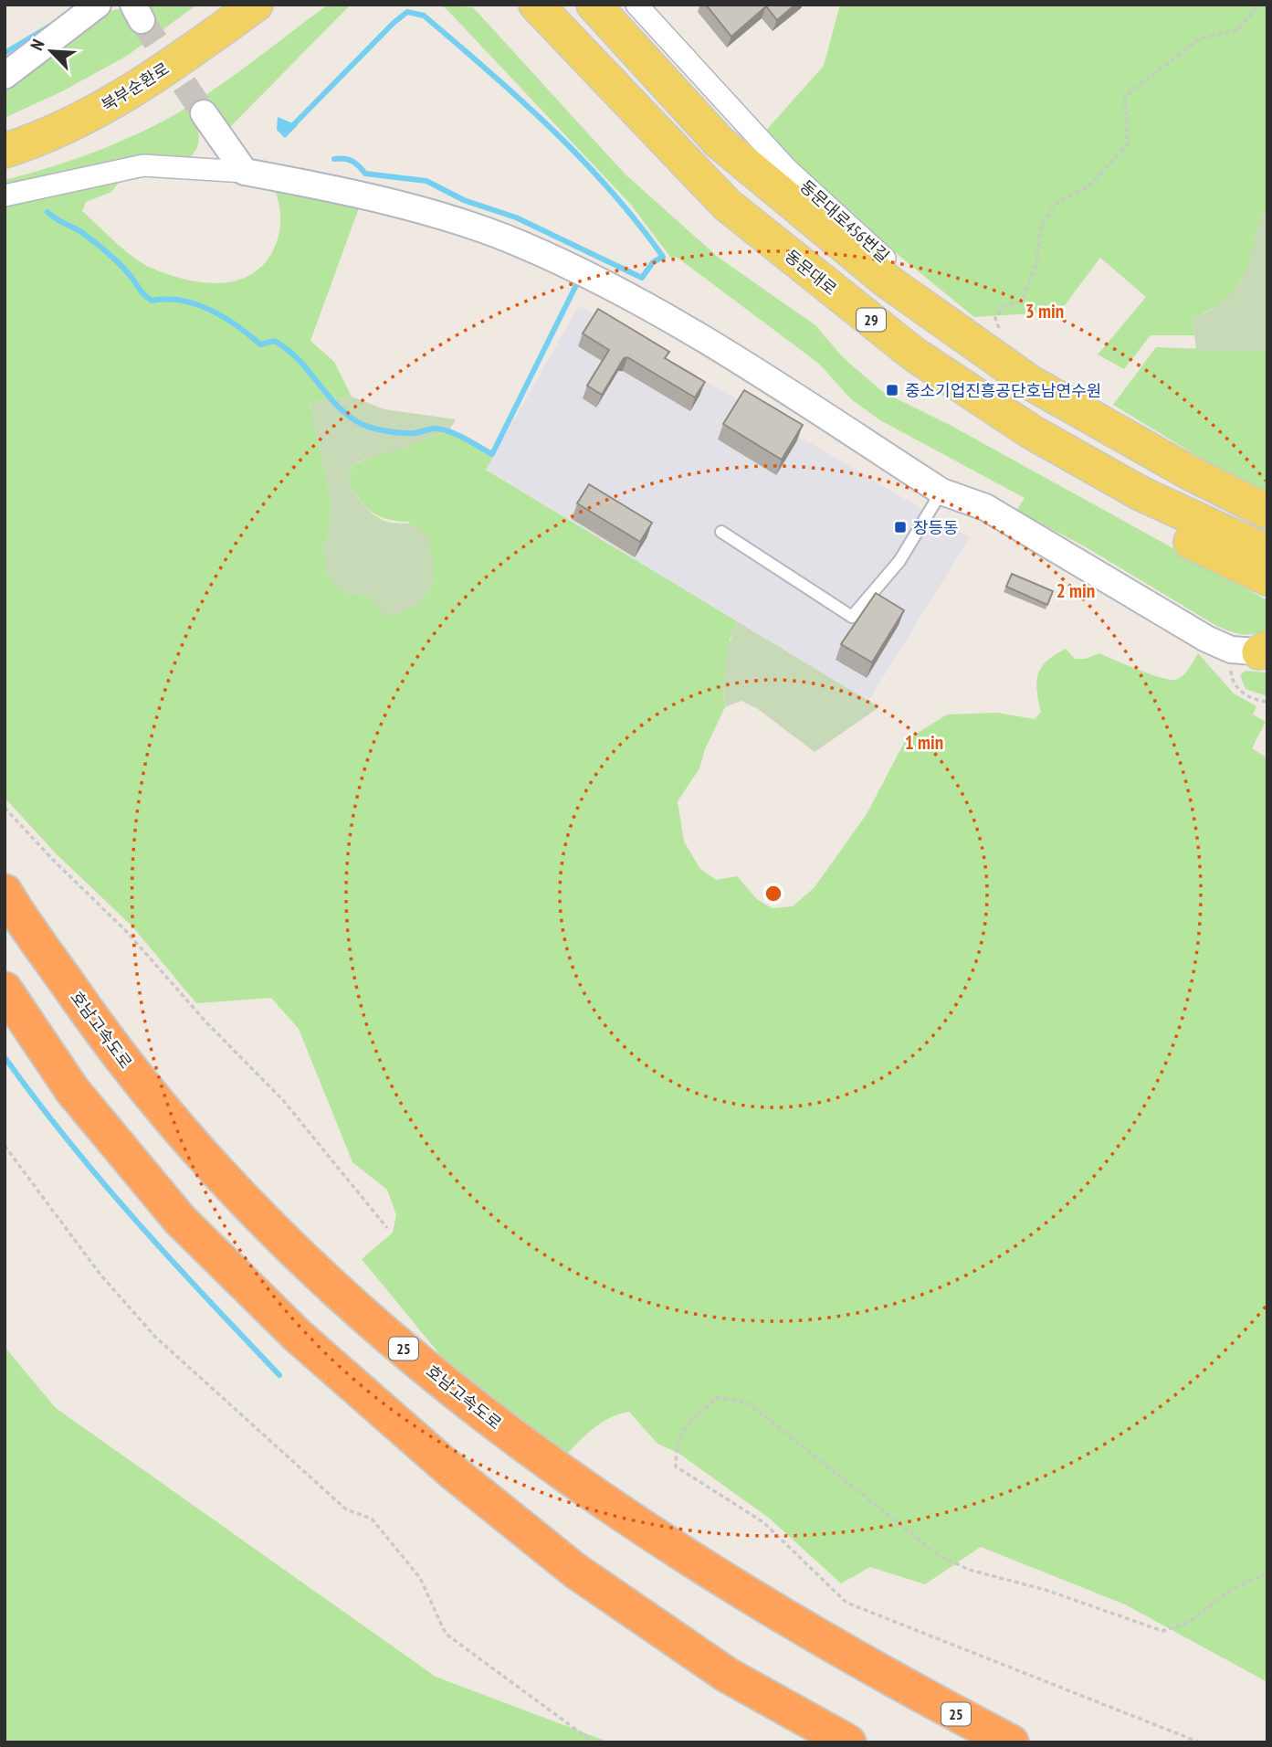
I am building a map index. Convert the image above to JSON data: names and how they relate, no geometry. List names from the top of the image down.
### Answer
{
  "streets": {
    "highway": ["호남고속도로", "25"],
    "main road": ["북부순환로", "동문대로", "29"],
    "street": ["동문대로456번길"]
  },
  "crossings": [
    ["동문대로456번길", "29"]
  ],
  "places": {
    "transit": ["중소기업진흥공단호남연수원", "장등동"]
  },
  "north": "top left",
  "rings": ["3 min", "2 min", "1 min"]
}
